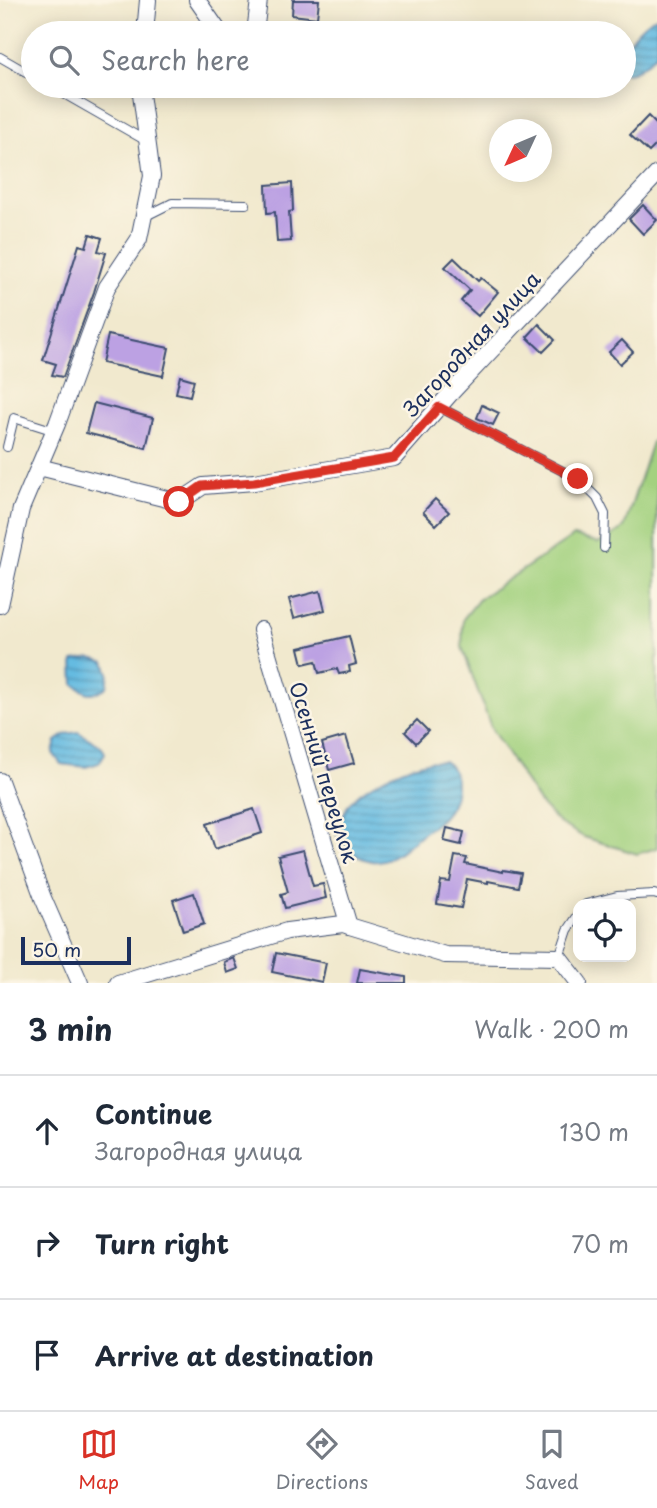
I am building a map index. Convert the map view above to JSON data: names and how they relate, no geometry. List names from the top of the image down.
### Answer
{
  "streets": {
    "street": ["Загородная улица", "Осенний переулок"]
  },
  "scale_bar": "50 m",
  "north": "bottom left",
  "page": {
    "search": "Search here",
    "scale": "50 m",
    "heading": ["3 min", "Walk · 200 m"],
    "list": [
      ["Continue", "Загородная улица", "130 m"],
      ["Turn right", "70 m"],
      "Arrive at destination"
    ],
    "nav": ["Map", "Directions", "Saved"]
  }
}
